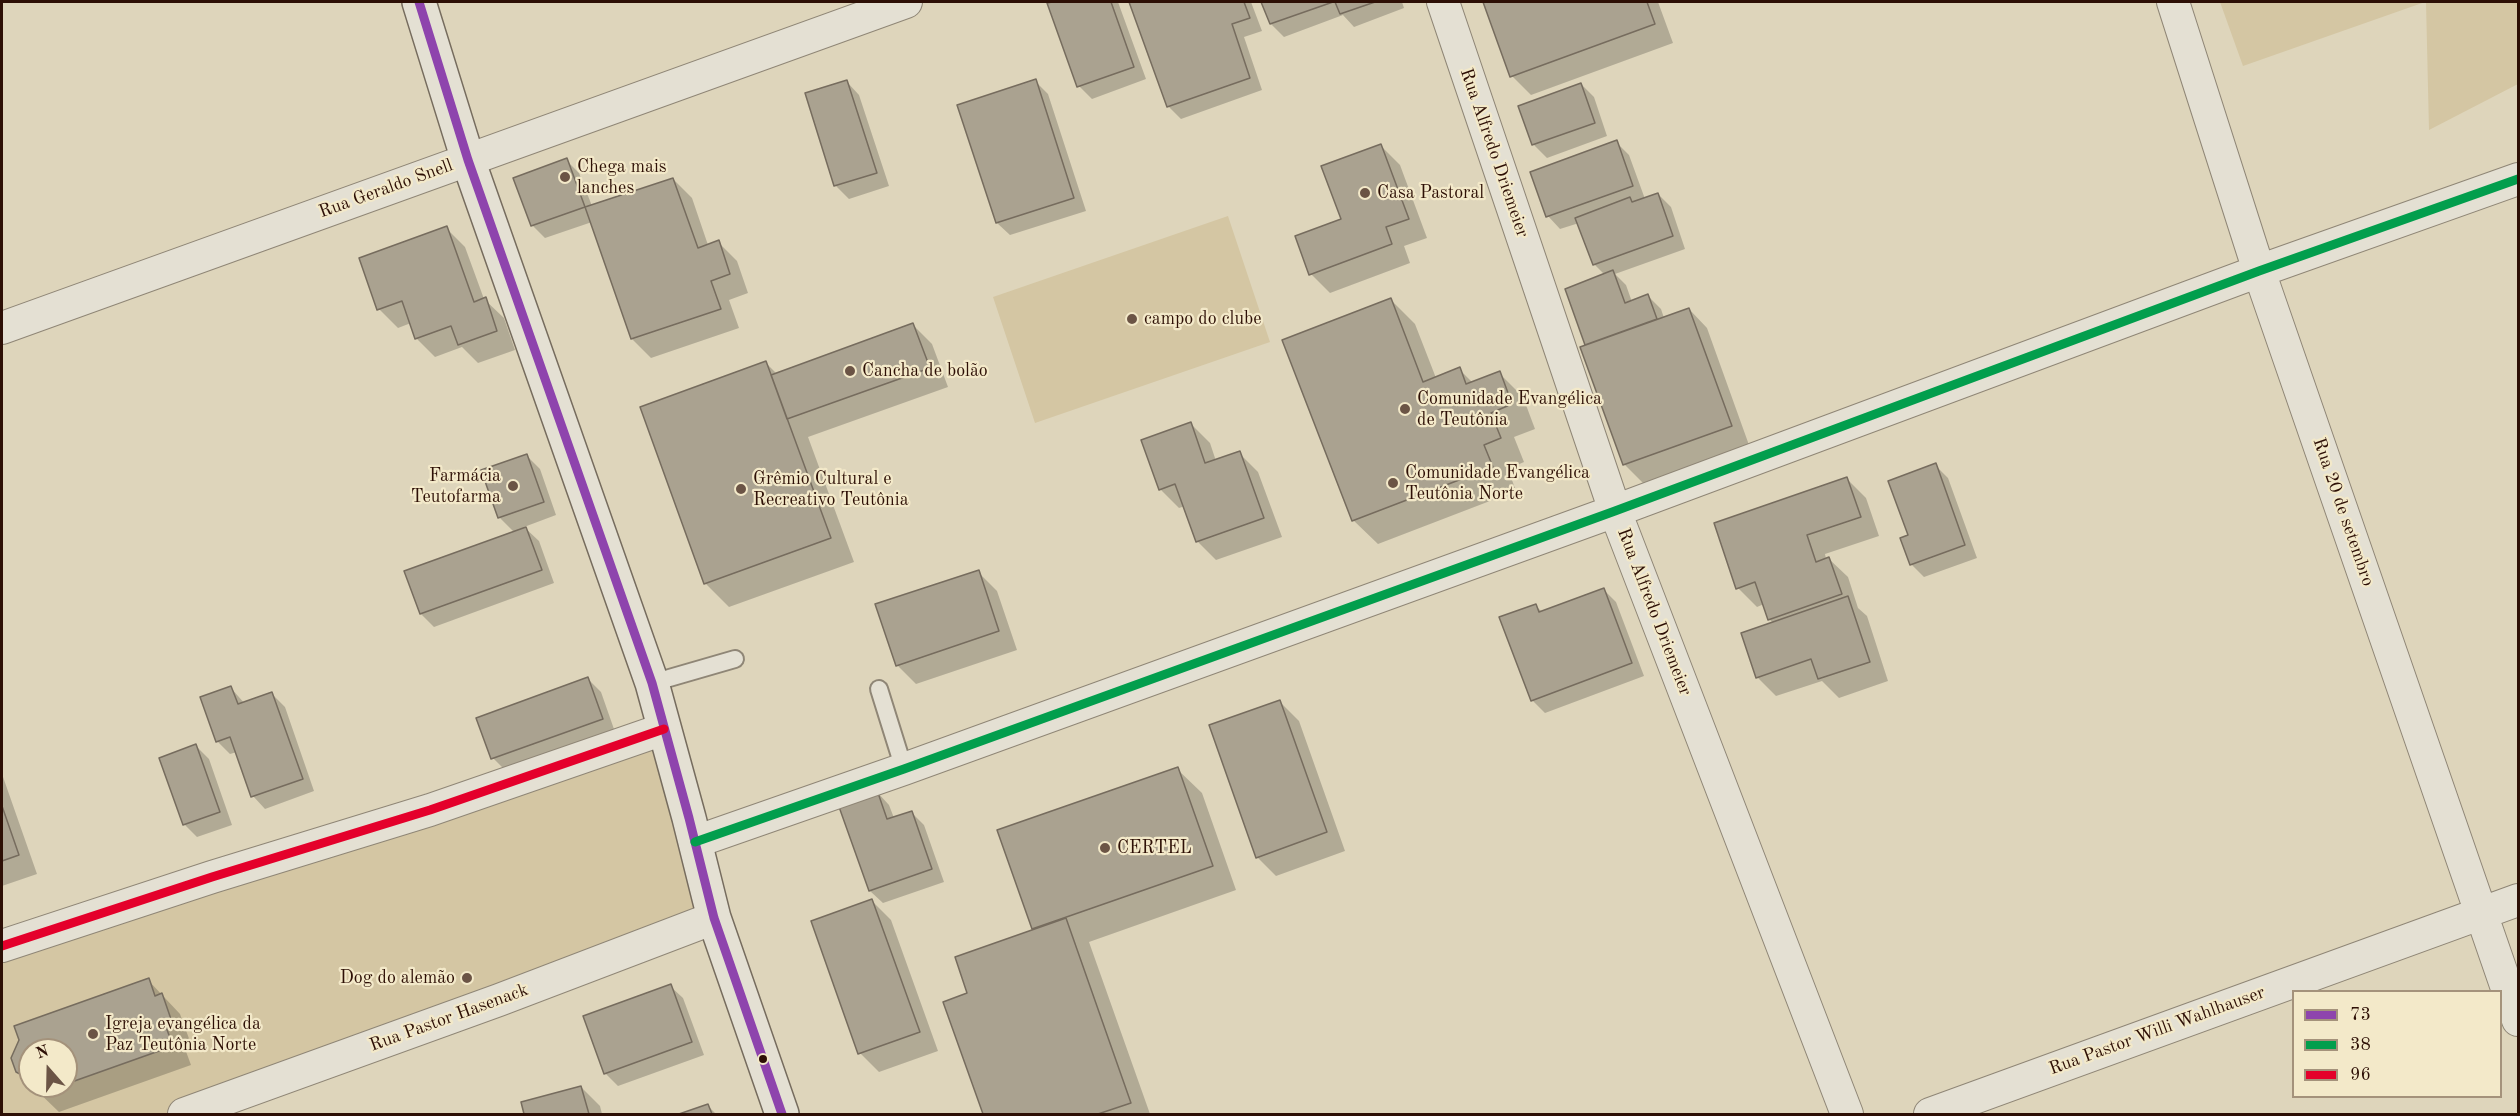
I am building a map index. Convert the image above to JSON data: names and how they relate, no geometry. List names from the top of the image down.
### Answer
{
  "streets": {
    "street": [
      "Rua Alfredo Driemeier",
      "Rua Geraldo Snell",
      "Rua 20 de setembro",
      "Rua Pastor Hasenack",
      "Rua Pastor Willi Wahlhauser"
    ]
  },
  "crossings": [
    ["Rua 20 de setembro", "Rua Pastor Willi Wahlhauser"]
  ],
  "places": [
    "Chega mais lanches",
    "Casa Pastoral",
    "campo do clube",
    "Cancha de bolão",
    "Comunidade Evangélica de Teutônia",
    "Comunidade Evangélica Teutônia Norte",
    "Farmácia Teutofarma",
    "Grêmio Cultural e Recreativo Teutônia",
    "CERTEL",
    "Dog do alemão",
    "Igreja evangélica da Paz Teutônia Norte"
  ],
  "lines": ["transit line 73", "transit line 38", "transit line 96"],
  "legend": ["73", "38", "96"],
  "north": "top"
}
